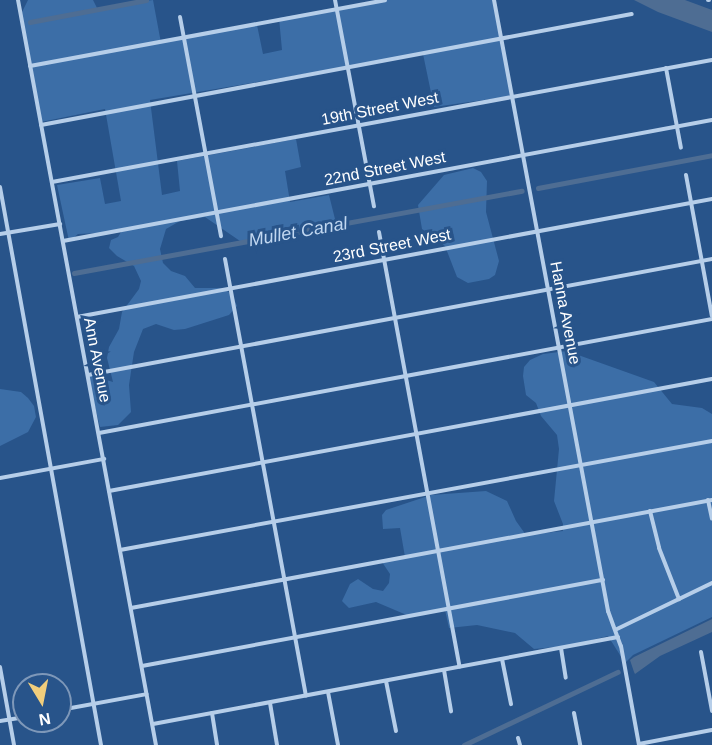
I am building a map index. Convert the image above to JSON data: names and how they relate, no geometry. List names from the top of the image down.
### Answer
{
  "streets": {
    "street": [
      "19th Street West",
      "22nd Street West",
      "23rd Street West",
      "Hanna Avenue",
      "Ann Avenue"
    ]
  },
  "crossings": [
    ["19th Street West", "Hanna Avenue"],
    ["19th Street West", "Ann Avenue"],
    ["22nd Street West", "Hanna Avenue"],
    ["22nd Street West", "Ann Avenue"],
    ["23rd Street West", "Hanna Avenue"],
    ["23rd Street West", "Ann Avenue"]
  ],
  "water": ["Mullet Canal"],
  "north": "bottom"
}
